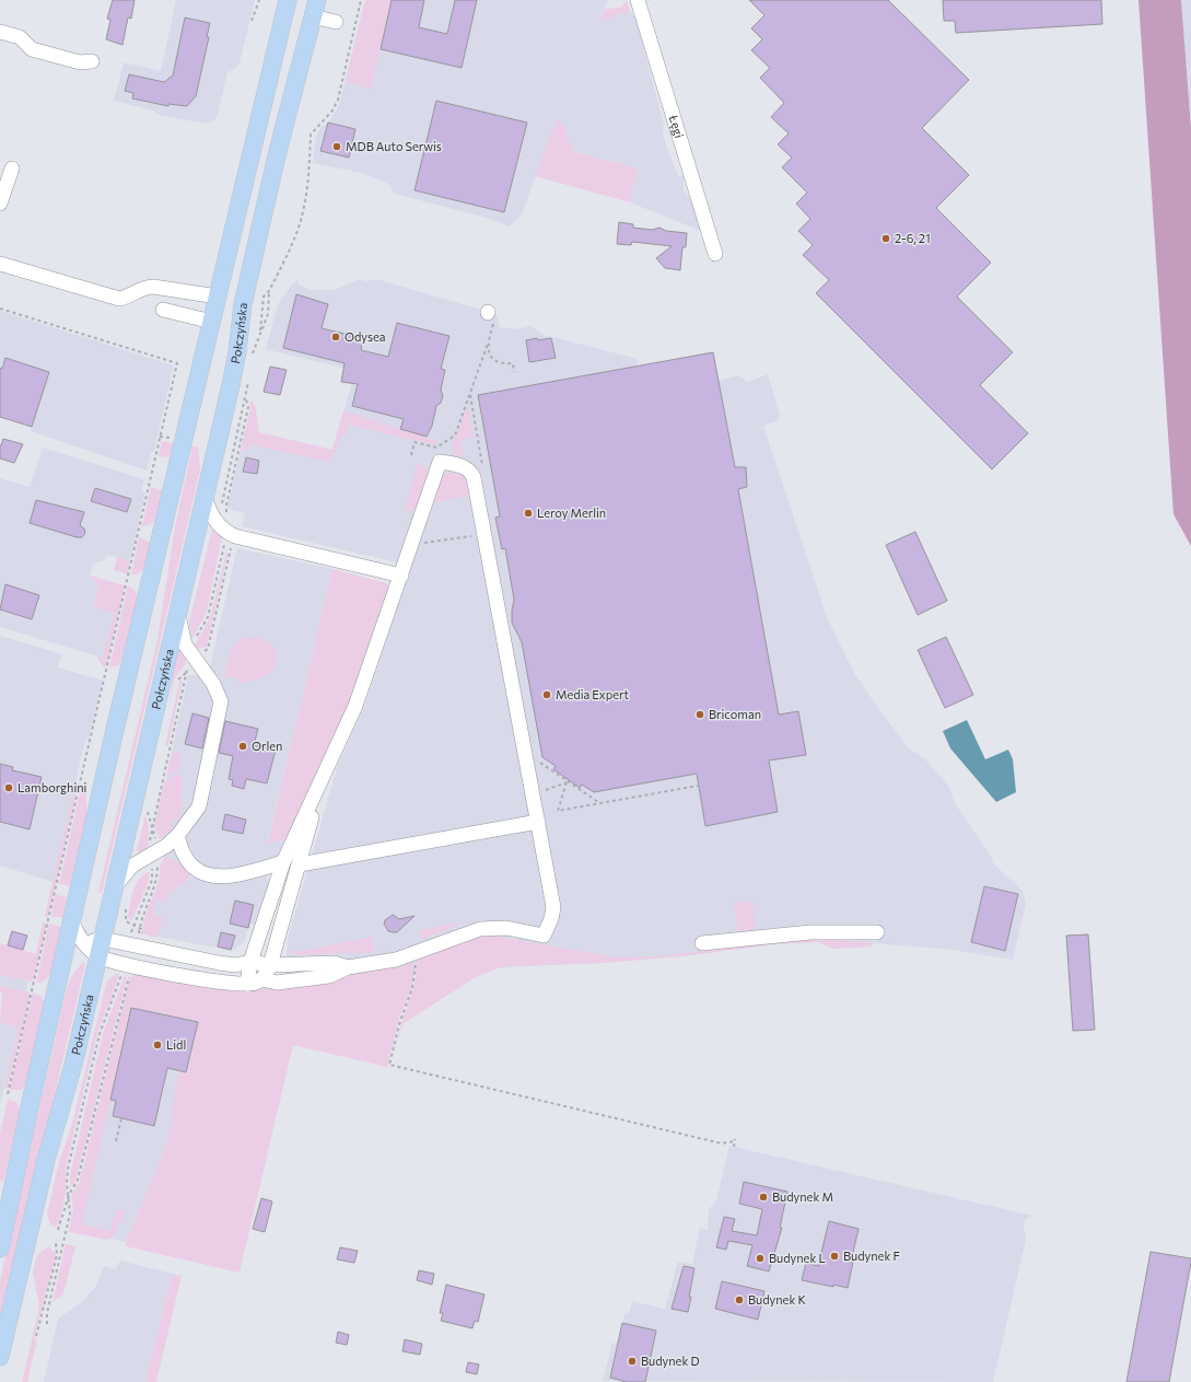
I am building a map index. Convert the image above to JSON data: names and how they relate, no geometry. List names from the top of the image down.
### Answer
{
  "streets": {
    "main road": ["Połczyńska"],
    "street": ["Łęgi"]
  },
  "places": [
    "MDB Auto Serwis",
    "2-6, 21",
    "Odysea",
    "Leroy Merlin",
    "Media Expert",
    "Bricoman",
    "Orlen",
    "Lamborghini",
    "Lidl",
    "Budynek M",
    "Budynek F",
    "Budynek L",
    "Budynek K",
    "Budynek D"
  ]
}
